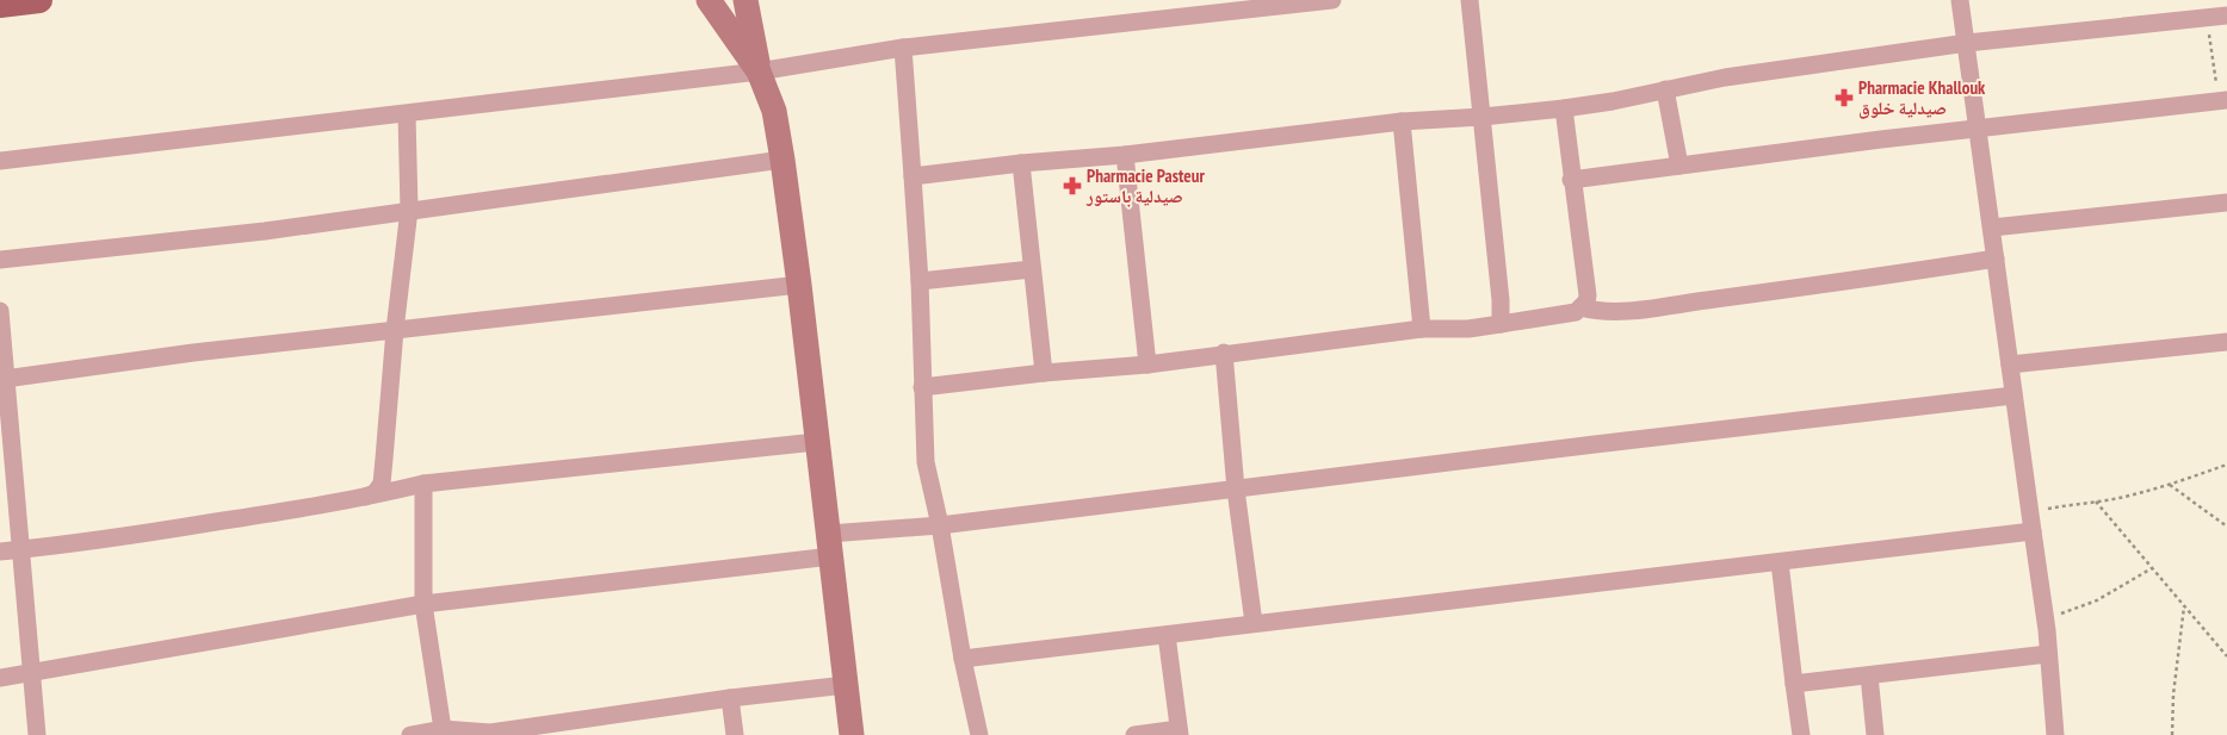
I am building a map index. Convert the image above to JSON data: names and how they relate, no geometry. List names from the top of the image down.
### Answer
{
  "places": {
    "pharmacy": ["Pharmacie Khallouk صيدلية خلوق", "Pharmacie Pasteur صيدلية باستور"]
  }
}
